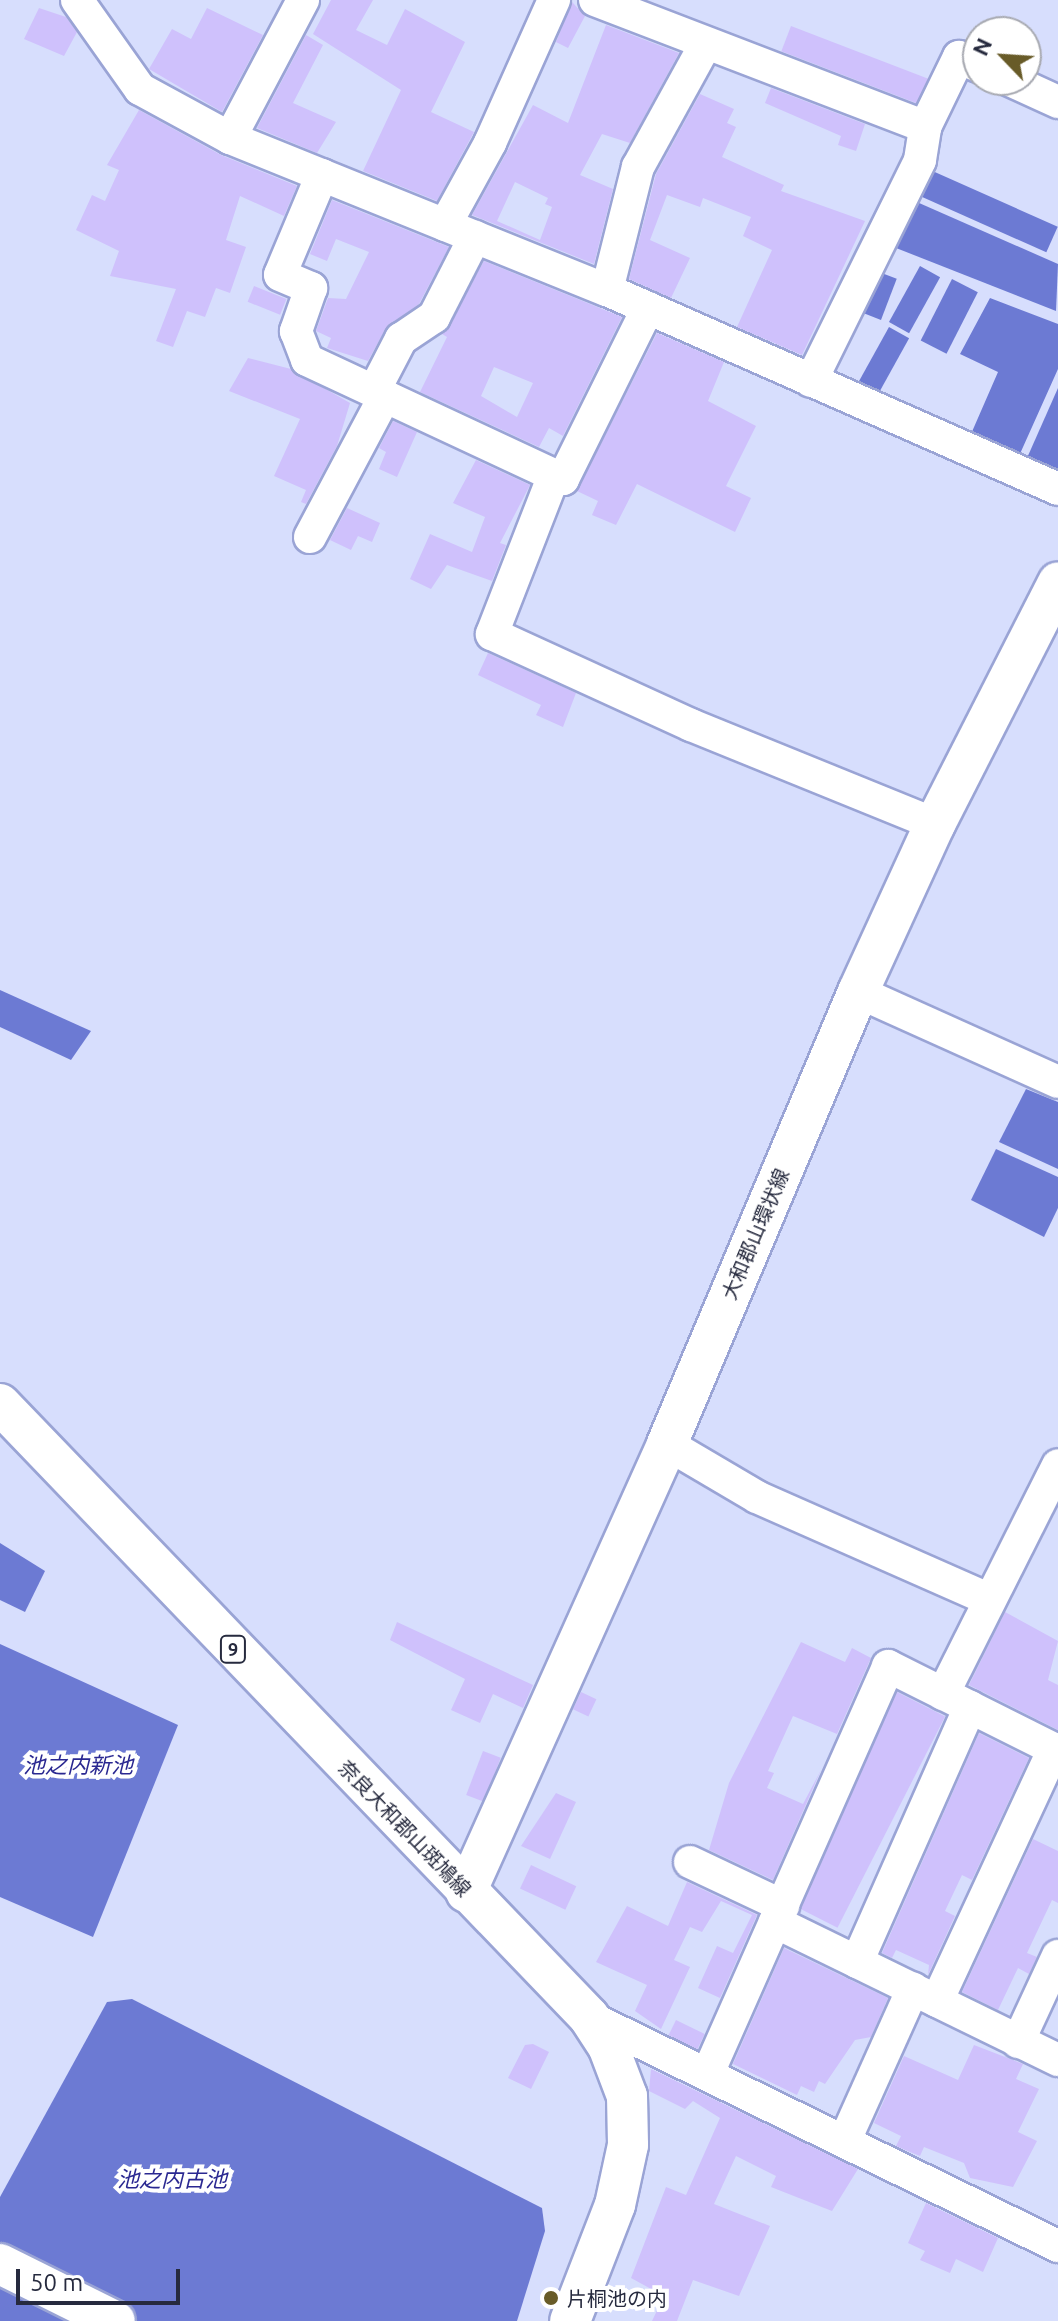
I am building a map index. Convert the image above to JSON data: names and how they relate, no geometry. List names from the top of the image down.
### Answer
{
  "streets": {
    "main road": ["大和郡山環状線", "9", "奈良大和郡山斑鳩線"]
  },
  "crossings": [
    ["大和郡山環状線", "奈良大和郡山斑鳩線"]
  ],
  "water": ["池之内新池", "池之内古池"],
  "places": ["片桐池の内"],
  "scale_bar": "50 m",
  "north": "top left"
}
